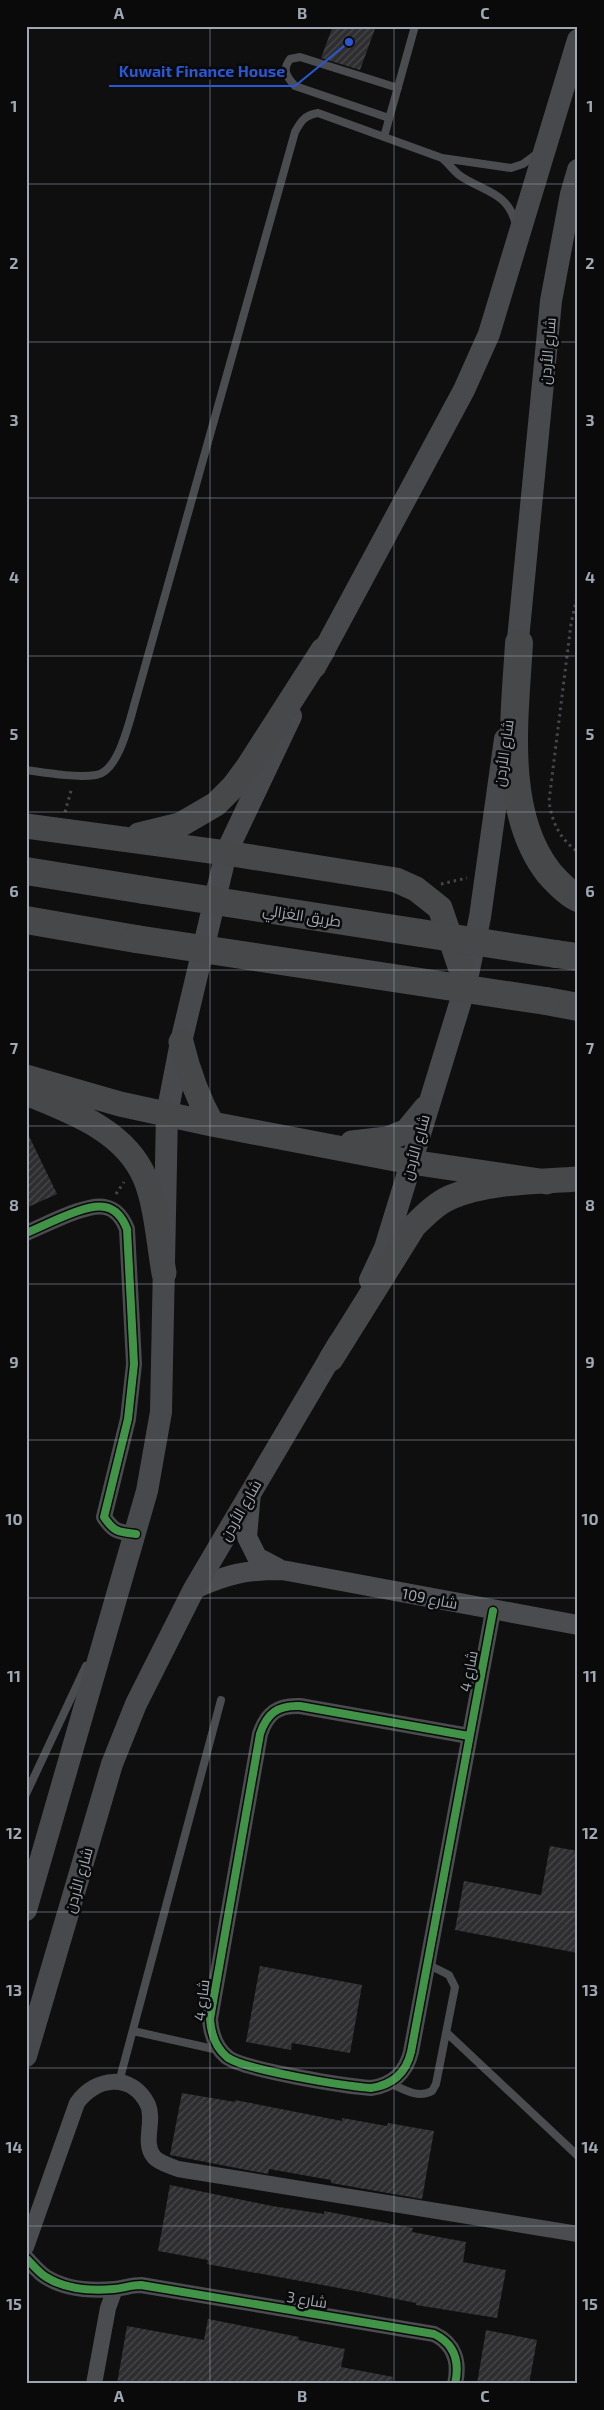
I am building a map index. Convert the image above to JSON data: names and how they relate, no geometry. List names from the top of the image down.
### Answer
{
  "streets": {
    "highway": ["طريق الغزالي"],
    "main road": ["شارع الأردن"],
    "street": ["شارع 109", "شارع 4", "شارع 3"]
  },
  "crossings": [
    ["شارع الأردن", "شارع 109"],
    ["شارع 109", "شارع 4"]
  ],
  "places": ["Kuwait Finance House"],
  "grid": {
    "columns": ["A", "B", "C"],
    "rows": [
      "1",
      "2",
      "3",
      "4",
      "5",
      "6",
      "7",
      "8",
      "9",
      "10",
      "11",
      "12",
      "13",
      "14",
      "15"
    ]
  }
}
